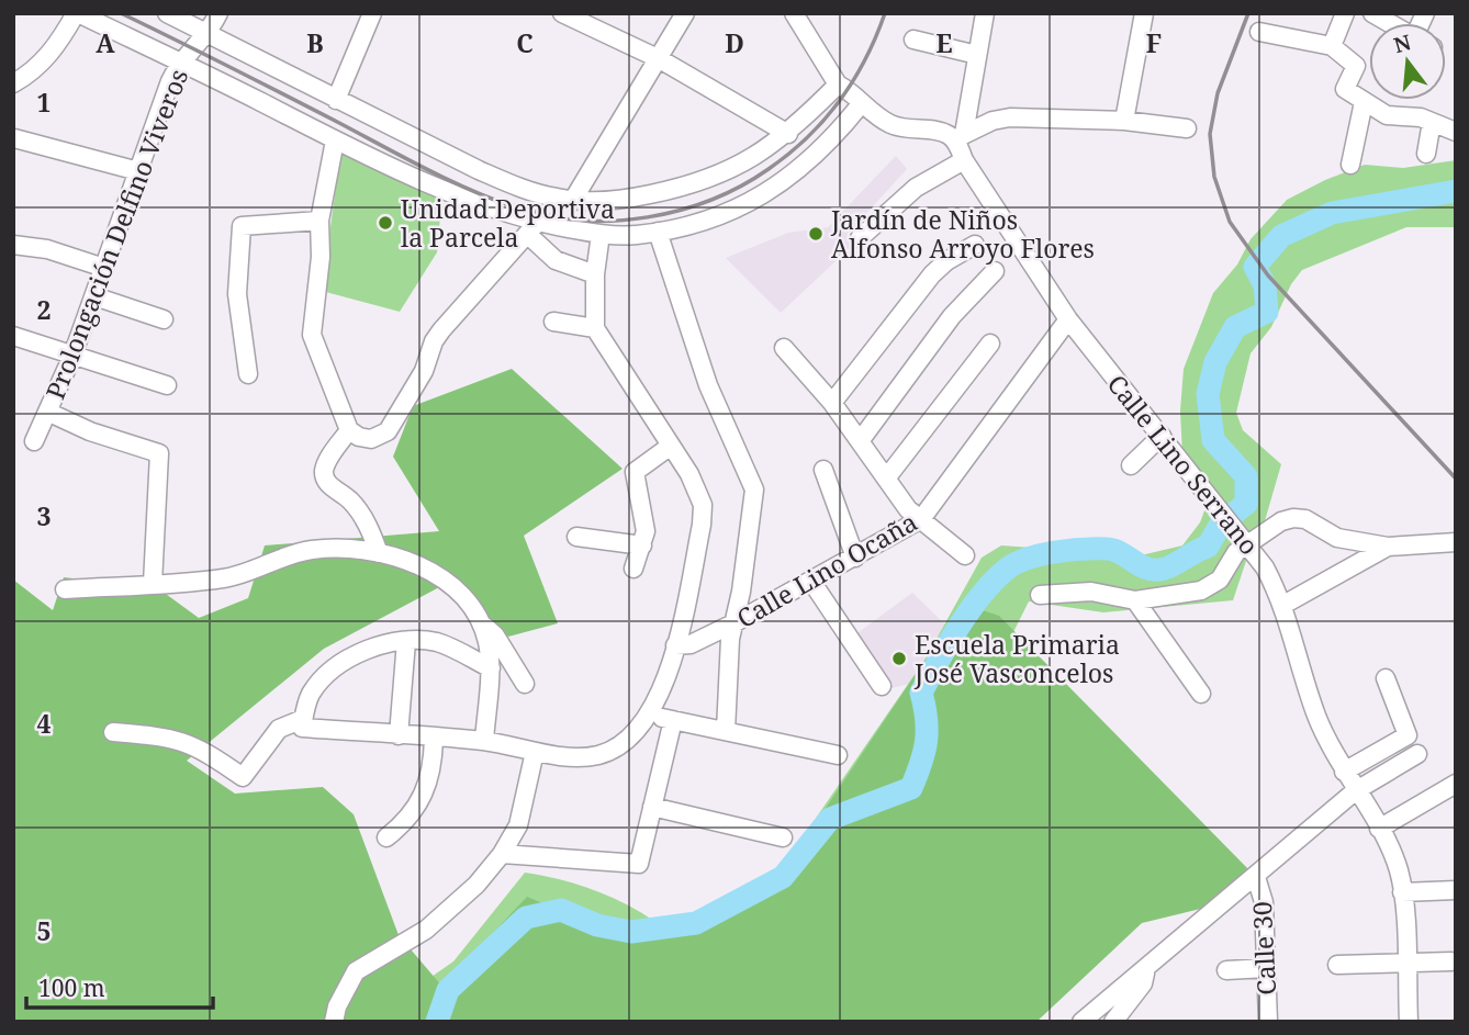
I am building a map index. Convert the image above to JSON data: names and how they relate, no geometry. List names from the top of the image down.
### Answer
{
  "streets": {
    "street": [
      "Prolongación Delfino Viveros",
      "Calle Lino Serrano",
      "Calle Lino Ocaña",
      "Calle 30"
    ]
  },
  "crossings": [
    ["Calle Lino Serrano", "Calle Lino Ocaña"]
  ],
  "places": ["Unidad Deportiva la Parcela", "Jardín de Niños Alfonso Arroyo Flores", "Escuela Primaria José Vasconcelos"],
  "scale_bar": "100 m",
  "north": "top",
  "grid": {
    "columns": [
      "A",
      "B",
      "C",
      "D",
      "E",
      "F"
    ],
    "rows": [
      "1",
      "2",
      "3",
      "4",
      "5"
    ]
  }
}
